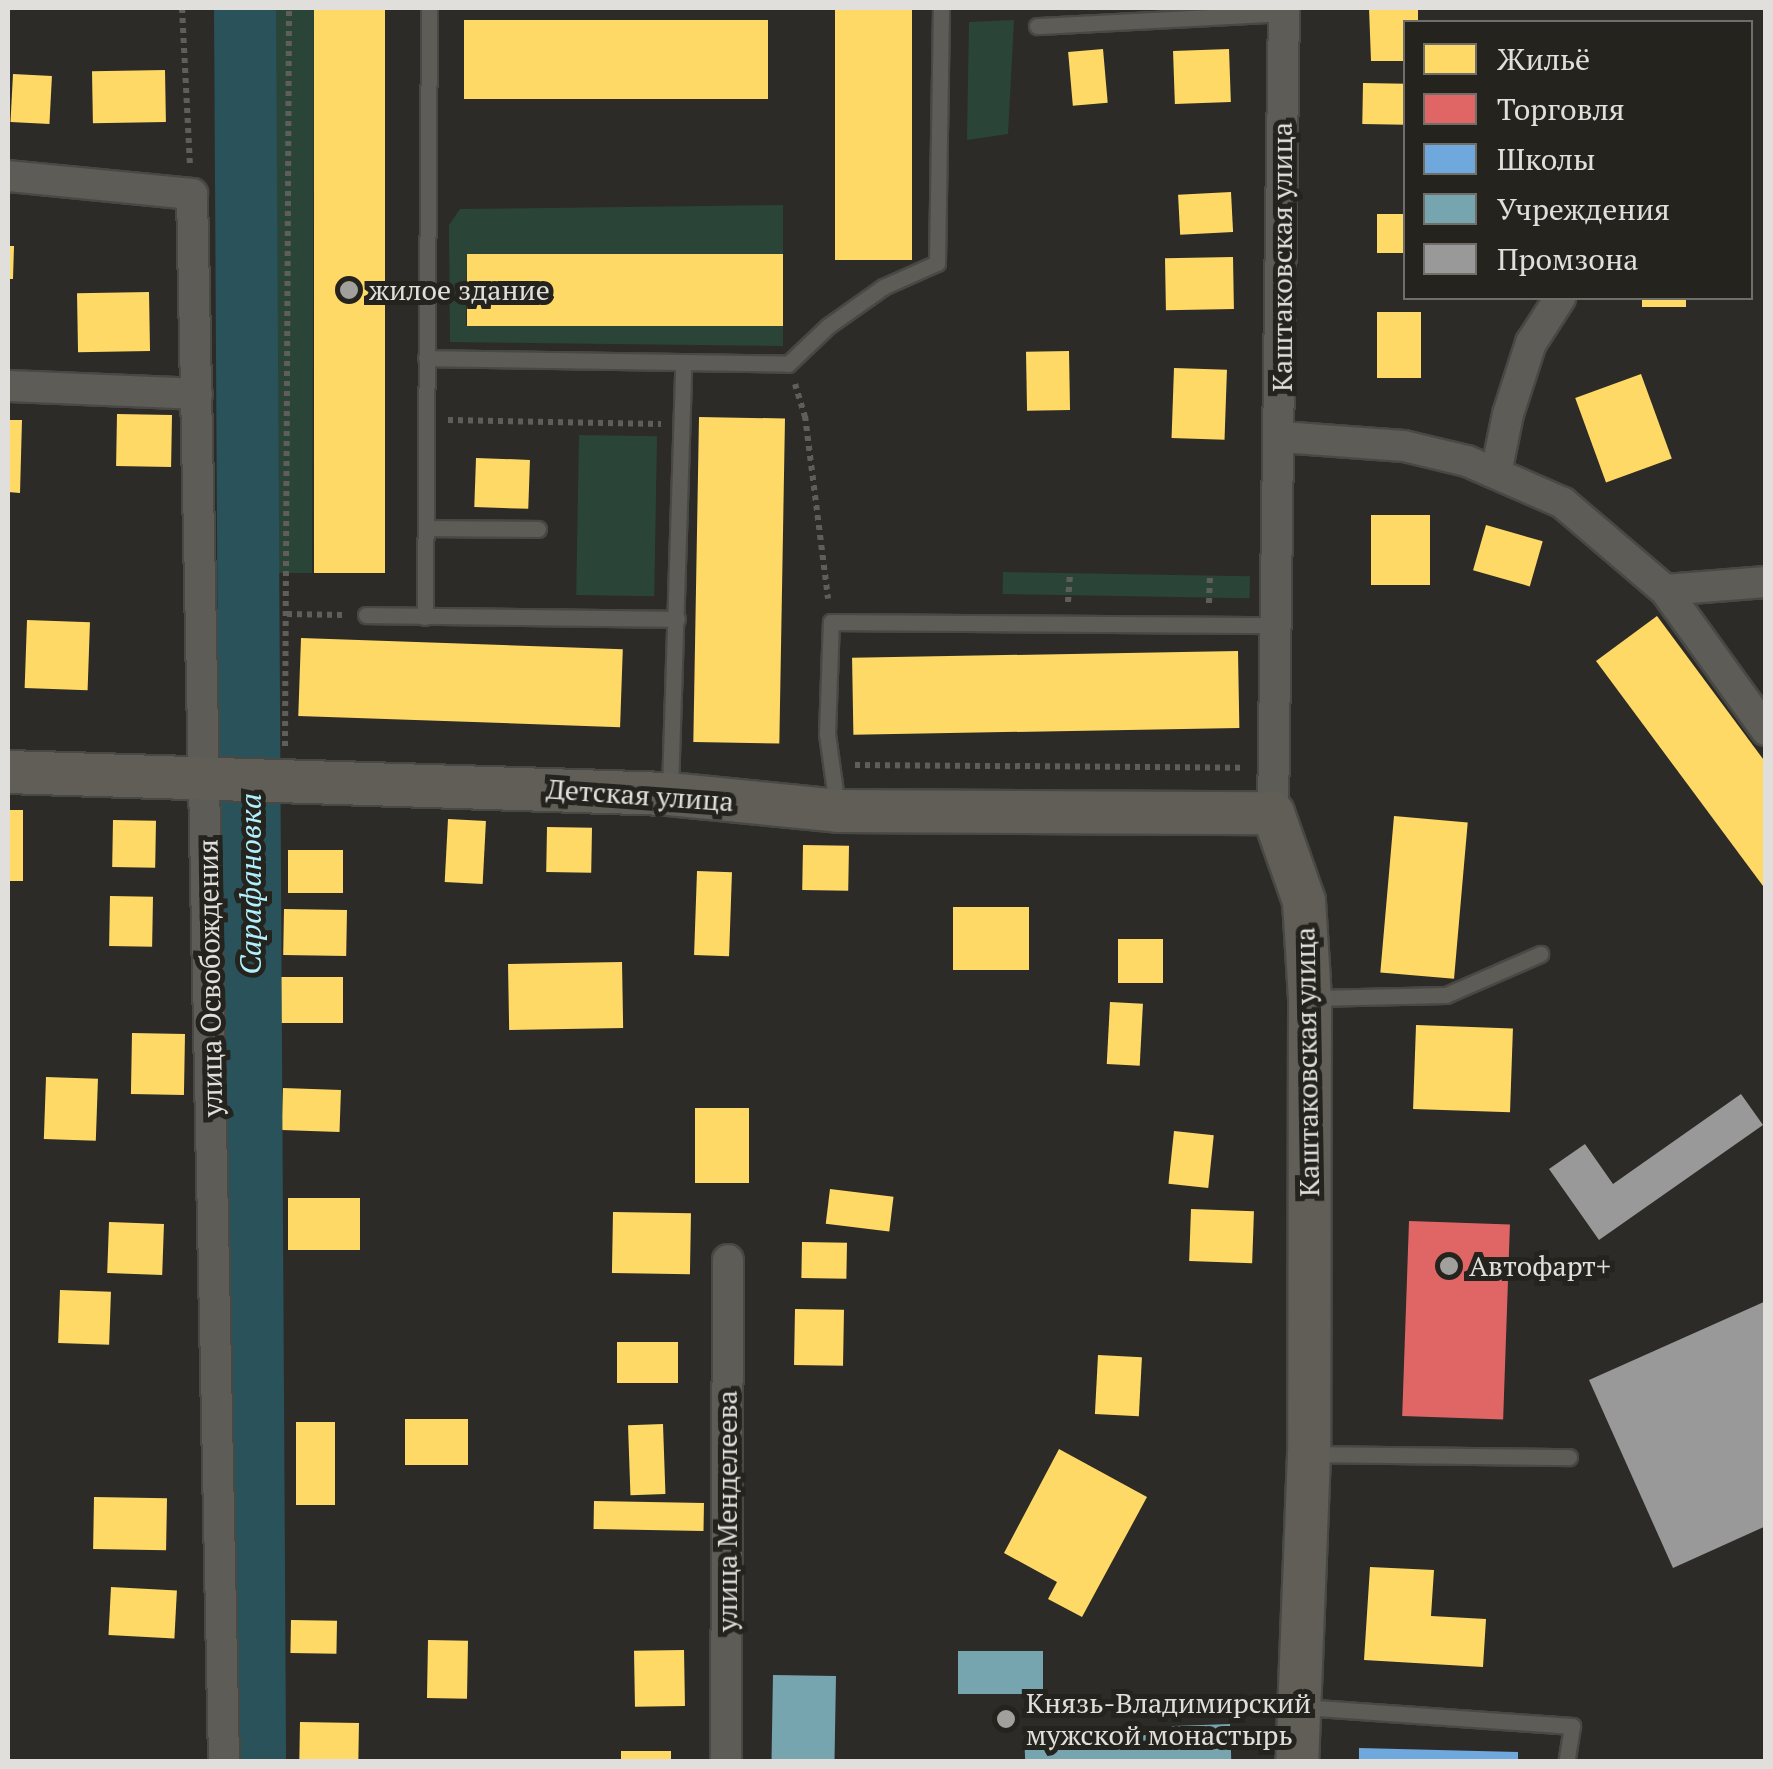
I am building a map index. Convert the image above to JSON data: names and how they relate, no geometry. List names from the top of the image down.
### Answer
{
  "streets": {
    "street": [
      "Каштаковская улица",
      "Детская улица",
      "улица Освобождения",
      "улица Менделеева"
    ]
  },
  "crossings": [
    ["Каштаковская улица", "Детская улица"],
    ["Детская улица", "улица Освобождения"]
  ],
  "water": ["Сарафановка"],
  "places": ["жилое здание", "Автофарт+", "Князь-Владимирский мужской монастырь"],
  "legend": [
    "Жильё",
    "Торговля",
    "Школы",
    "Учреждения",
    "Промзона"
  ]
}
